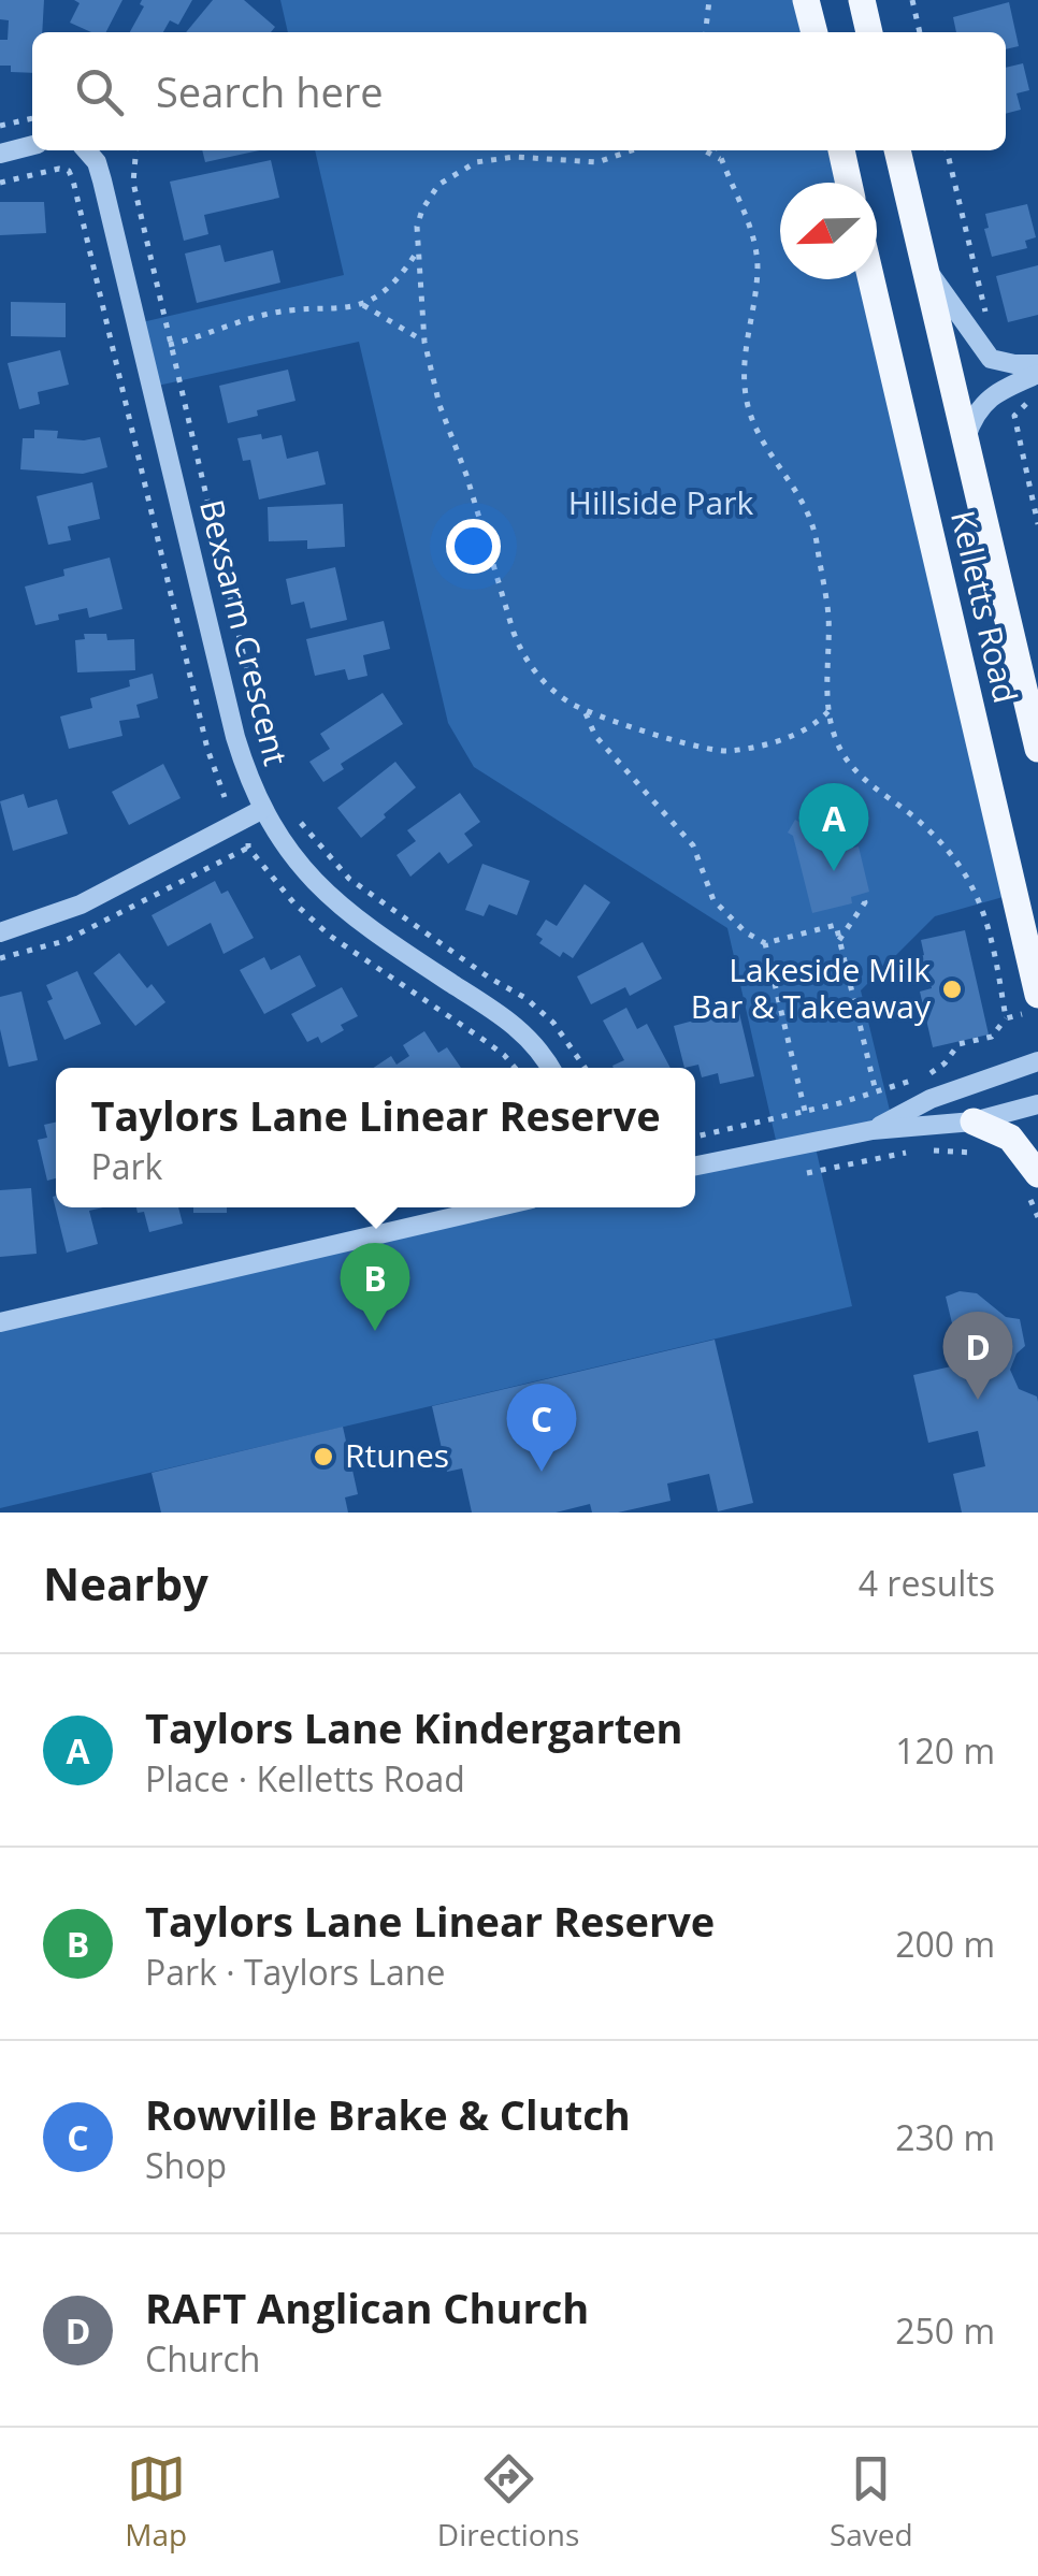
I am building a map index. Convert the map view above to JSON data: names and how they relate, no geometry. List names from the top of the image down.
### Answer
{
  "streets": {
    "main road": ["Kelletts Road"],
    "street": ["Bexsarm Crescent"]
  },
  "parks": ["Hillside Park"],
  "places": ["Lakeside Milk Bar & Takeaway", "Rtunes"],
  "north": "left",
  "page": {
    "search": "Search here",
    "pins": [
      "A",
      "B",
      "D",
      "C"
    ],
    "popup": ["Taylors Lane Linear Reserve", "Park"],
    "heading": ["Nearby", "4 results"],
    "list": [
      {
        "mark": "A",
        "name": "Taylors Lane Kindergarten",
        "note": "Place · Kelletts Road",
        "value": "120 m"
      },
      {
        "mark": "B",
        "name": "Taylors Lane Linear Reserve",
        "note": "Park · Taylors Lane",
        "value": "200 m"
      },
      {
        "mark": "C",
        "name": "Rowville Brake & Clutch",
        "note": "Shop",
        "value": "230 m"
      },
      {
        "mark": "D",
        "name": "RAFT Anglican Church",
        "note": "Church",
        "value": "250 m"
      }
    ],
    "nav": ["Map", "Directions", "Saved"]
  }
}
